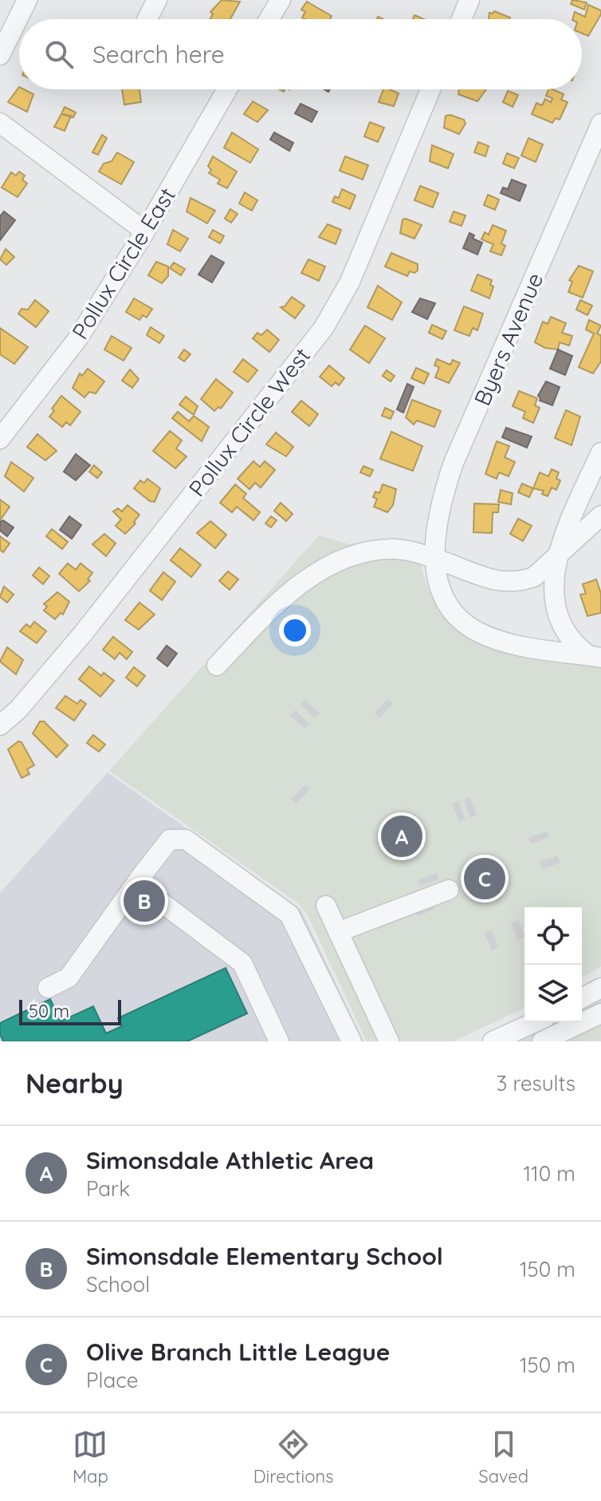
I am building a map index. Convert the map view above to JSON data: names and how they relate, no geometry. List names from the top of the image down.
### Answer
{
  "streets": {
    "street": ["Pollux Circle East", "Byers Avenue", "Pollux Circle West"]
  },
  "scale_bar": "50 m",
  "page": {
    "search": "Search here",
    "pins": ["A", "C", "B"],
    "scale": "50 m",
    "heading": ["Nearby", "3 results"],
    "list": [
      {
        "mark": "A",
        "name": "Simonsdale Athletic Area",
        "note": "Park",
        "value": "110 m"
      },
      {
        "mark": "B",
        "name": "Simonsdale Elementary School",
        "note": "School",
        "value": "150 m"
      },
      {
        "mark": "C",
        "name": "Olive Branch Little League",
        "note": "Place",
        "value": "150 m"
      }
    ],
    "nav": ["Map", "Directions", "Saved"]
  }
}
